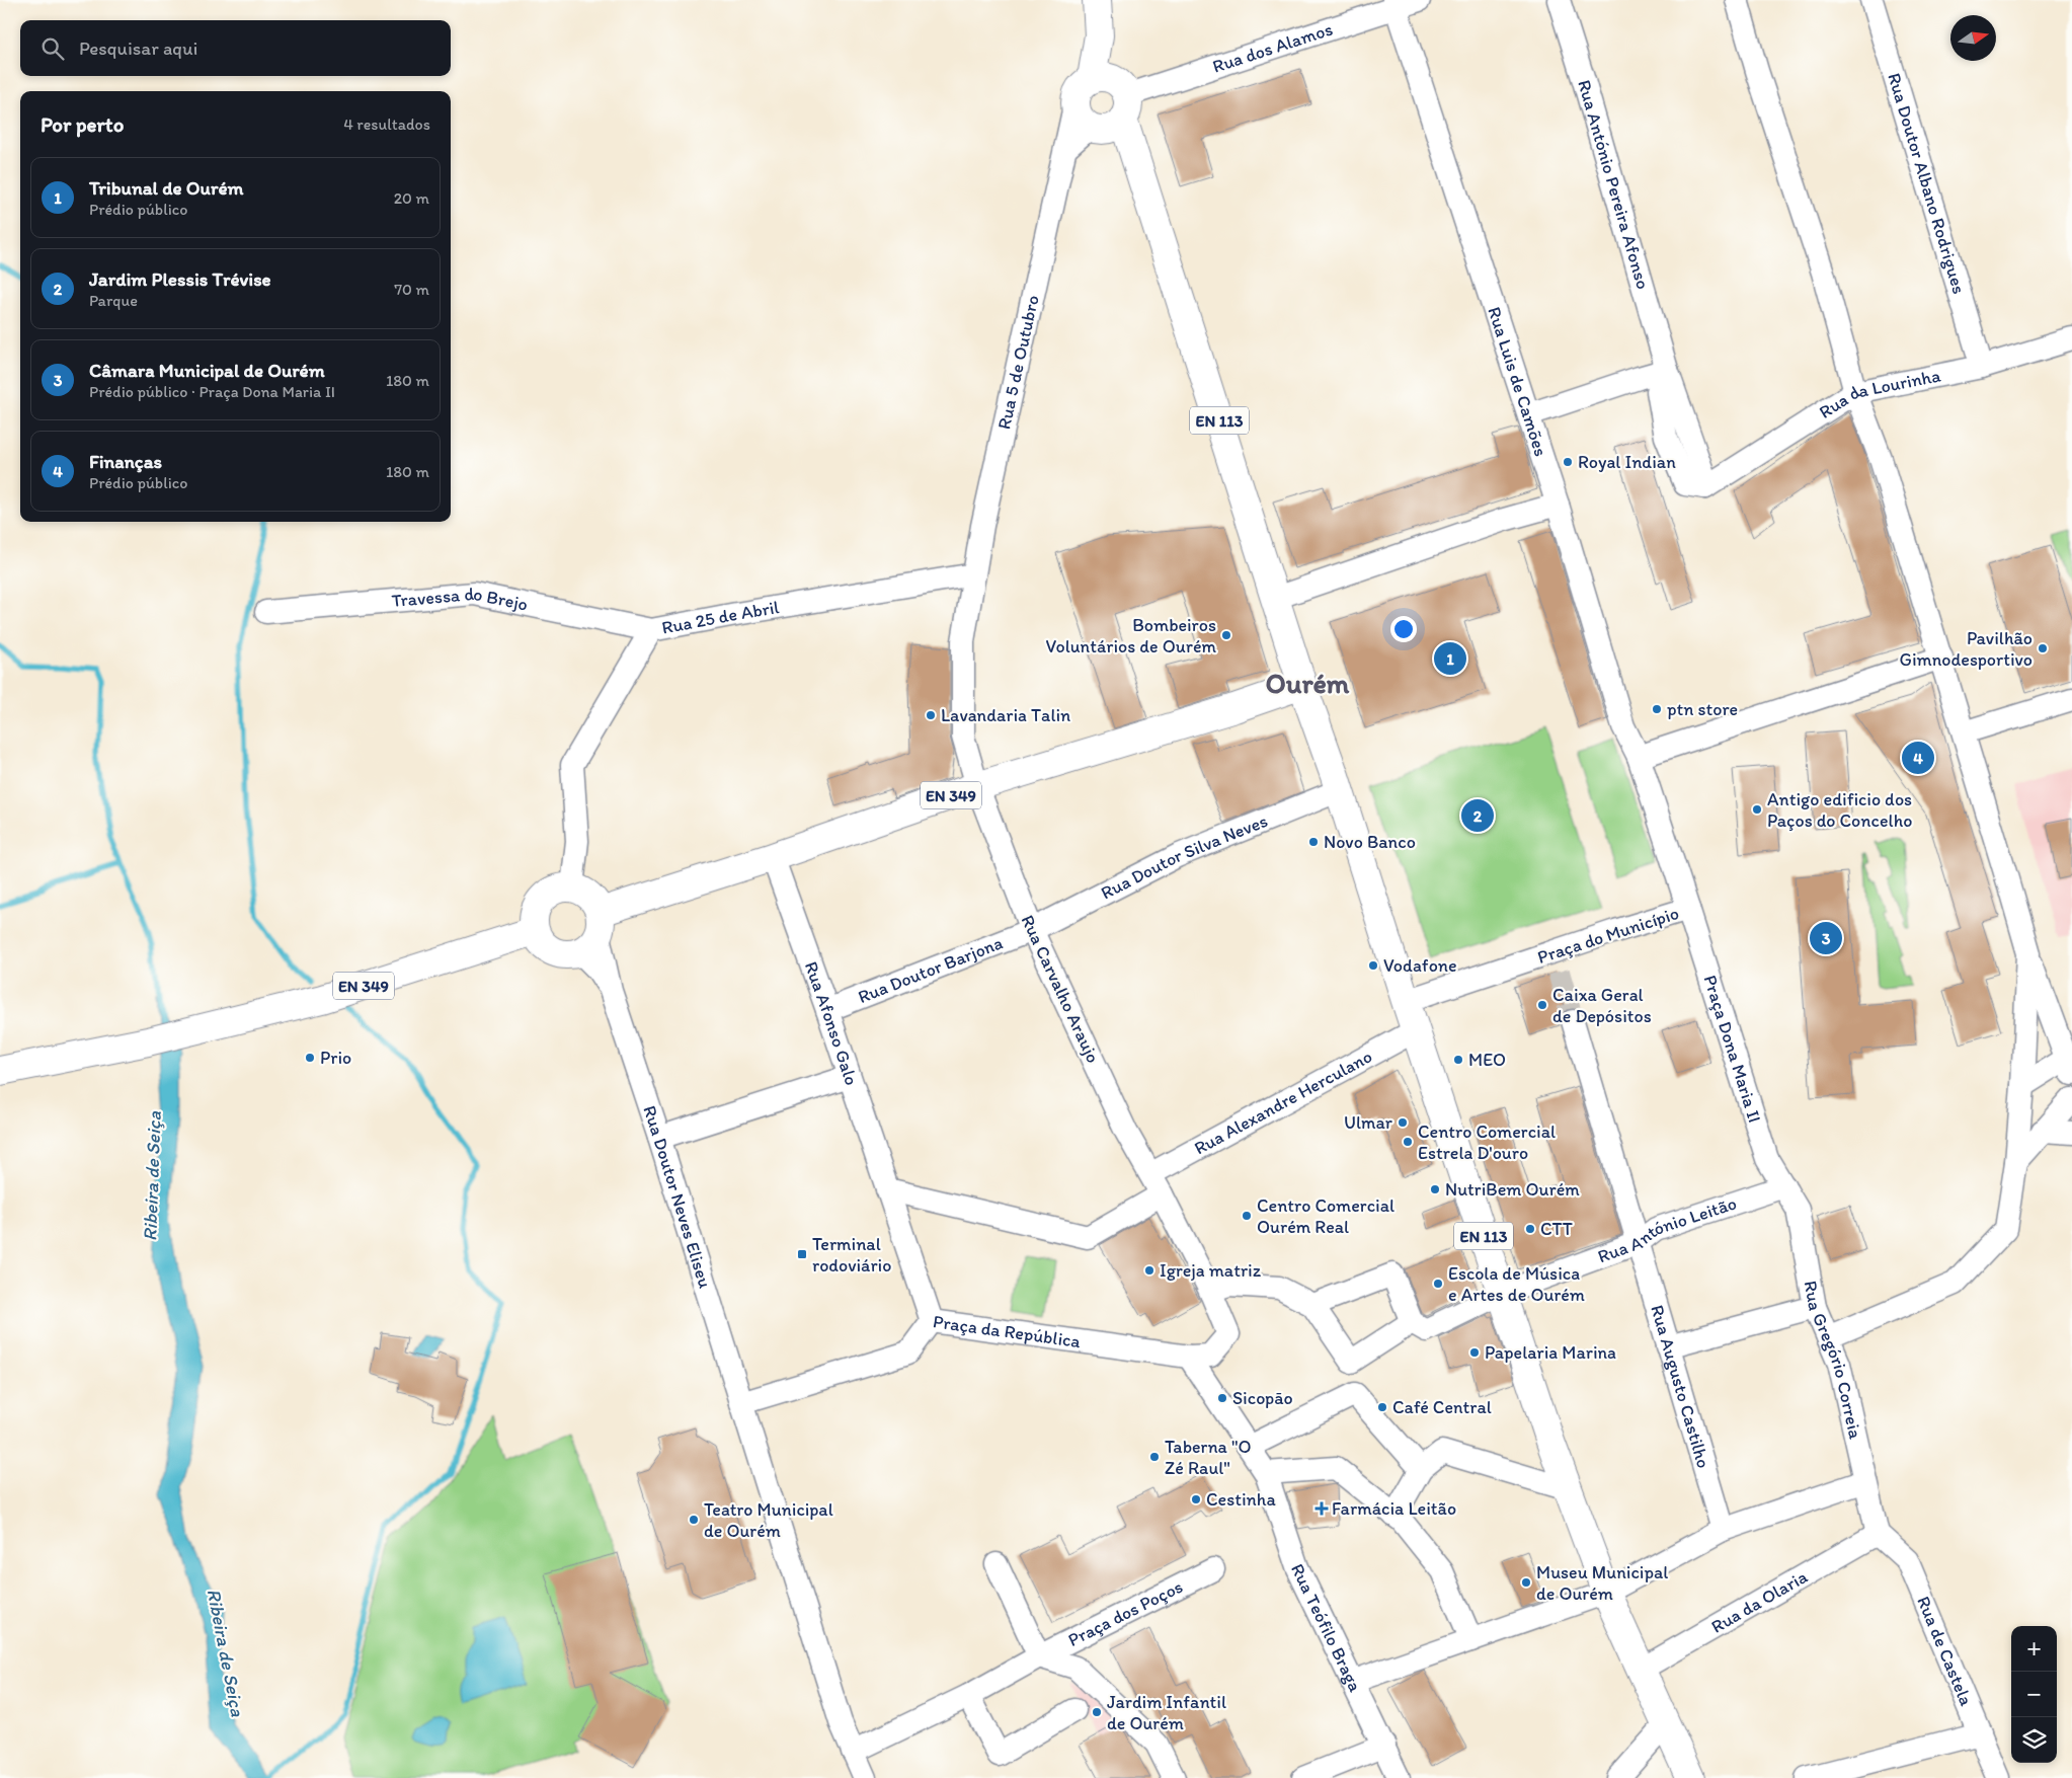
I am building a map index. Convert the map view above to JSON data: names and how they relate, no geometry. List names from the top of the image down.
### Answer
{
  "streets": {
    "main road": ["EN 113", "EN 349"],
    "street": [
      "Rua dos Alamos",
      "Rua Doutor Albano Rodrigues",
      "Rua António Pereira Afonso",
      "Rua 5 de Outubro",
      "Rua Luis de Camões",
      "Rua da Lourinha",
      "Travessa do Brejo",
      "Rua 25 de Abril",
      "Rua Doutor Silva Neves",
      "Praça do Município",
      "Rua Doutor Barjona",
      "Rua Carvalho Araujo",
      "Rua Afonso Galo",
      "Praça Dona Maria II",
      "Rua Alexandre Herculano",
      "Rua Doutor Neves Eliseu",
      "Rua António Leitão",
      "Praça da República",
      "Rua Gregório Correia",
      "Rua Augusto Castilho",
      "Rua da Olaria",
      "Praça dos Poços",
      "Rua Teófilo Braga",
      "Rua de Castela"
    ]
  },
  "crossings": [
    ["Rua dos Alamos", "Rua 5 de Outubro"],
    ["Rua dos Alamos", "Rua Luis de Camões"],
    ["Rua dos Alamos", "EN 113"],
    ["Rua Doutor Albano Rodrigues", "Rua da Lourinha"],
    ["Rua António Pereira Afonso", "Rua da Lourinha"],
    ["Rua 5 de Outubro", "EN 113"],
    ["Rua 5 de Outubro", "Rua 25 de Abril"],
    ["Rua 5 de Outubro", "Rua Carvalho Araujo"],
    ["Rua Luis de Camões", "Praça do Município"],
    ["EN 113", "EN 349"],
    ["EN 113", "Rua Doutor Silva Neves"],
    ["EN 113", "Praça do Município"],
    ["EN 113", "Rua Alexandre Herculano"],
    ["EN 113", "Rua António Leitão"],
    ["EN 113", "Rua da Olaria"],
    ["Travessa do Brejo", "Rua 25 de Abril"],
    ["Rua 25 de Abril", "EN 349"],
    ["Rua 25 de Abril", "Rua Carvalho Araujo"],
    ["Rua 25 de Abril", "Rua Doutor Neves Eliseu"],
    ["EN 349", "Rua Carvalho Araujo"],
    ["EN 349", "Rua Afonso Galo"],
    ["EN 349", "Rua Doutor Neves Eliseu"],
    ["Rua Doutor Silva Neves", "Rua Doutor Barjona"],
    ["Rua Doutor Silva Neves", "Rua Carvalho Araujo"],
    ["Praça do Município", "Praça Dona Maria II"],
    ["Rua Doutor Barjona", "Rua Carvalho Araujo"],
    ["Rua Doutor Barjona", "Rua Afonso Galo"],
    ["Rua Carvalho Araujo", "Rua Alexandre Herculano"],
    ["Rua Carvalho Araujo", "Praça da República"],
    ["Rua Carvalho Araujo", "Rua Teófilo Braga"],
    ["Rua Afonso Galo", "Praça da República"],
    ["Praça Dona Maria II", "Rua António Leitão"],
    ["Praça Dona Maria II", "Rua Gregório Correia"],
    ["Rua Doutor Neves Eliseu", "Praça dos Poços"],
    ["Rua António Leitão", "Rua Gregório Correia"],
    ["Rua António Leitão", "Rua Augusto Castilho"],
    ["Praça da República", "Rua Teófilo Braga"],
    ["Rua Gregório Correia", "Rua da Olaria"],
    ["Rua Gregório Correia", "Rua de Castela"],
    ["Rua da Olaria", "Rua de Castela"]
  ],
  "districts": ["Ourém"],
  "water": ["Ribeira de Seiça"],
  "places": {
    "other": [
      "Royal Indian",
      "Bombeiros Voluntários de Ourém",
      "Pavilhão Gimnodesportivo",
      "ptn store",
      "Lavandaria Talin",
      "Antigo edificio dos Paços do Concelho",
      "Novo Banco",
      "Vodafone",
      "Caixa Geral de Depósitos",
      "Prio",
      "MEO",
      "Ulmar",
      "Centro Comercial Estrela D'ouro",
      "NutriBem Ourém",
      "Centro Comercial Ourém Real",
      "CTT",
      "Igreja matriz",
      "Escola de Música e Artes de Ourém",
      "Papelaria Marina",
      "Sicopāo",
      "Café Central",
      "Taberna \"O Zé Raul\"",
      "Cestinha",
      "Teatro Municipal de Ourém",
      "Museu Municipal de Ourém",
      "Jardim Infantil de Ourém"
    ],
    "transit": ["Terminal rodoviário"],
    "health": ["Farmácia Leitão"]
  },
  "north": "right",
  "page": {
    "search": "Pesquisar aqui",
    "heading": ["Por perto", "4 resultados"],
    "list": [
      {
        "mark": "1",
        "name": "Tribunal de Ourém",
        "note": "Prédio público",
        "value": "20 m"
      },
      {
        "mark": "2",
        "name": "Jardim Plessis Trévise",
        "note": "Parque",
        "value": "70 m"
      },
      {
        "mark": "3",
        "name": "Câmara Municipal de Ourém",
        "note": "Prédio público · Praça Dona Maria II",
        "value": "180 m"
      },
      {
        "mark": "4",
        "name": "Finanças",
        "note": "Prédio público",
        "value": "180 m"
      }
    ],
    "pins": [
      "1",
      "4",
      "2",
      "3"
    ],
    "map_buttons": ["+", "−"]
  }
}
